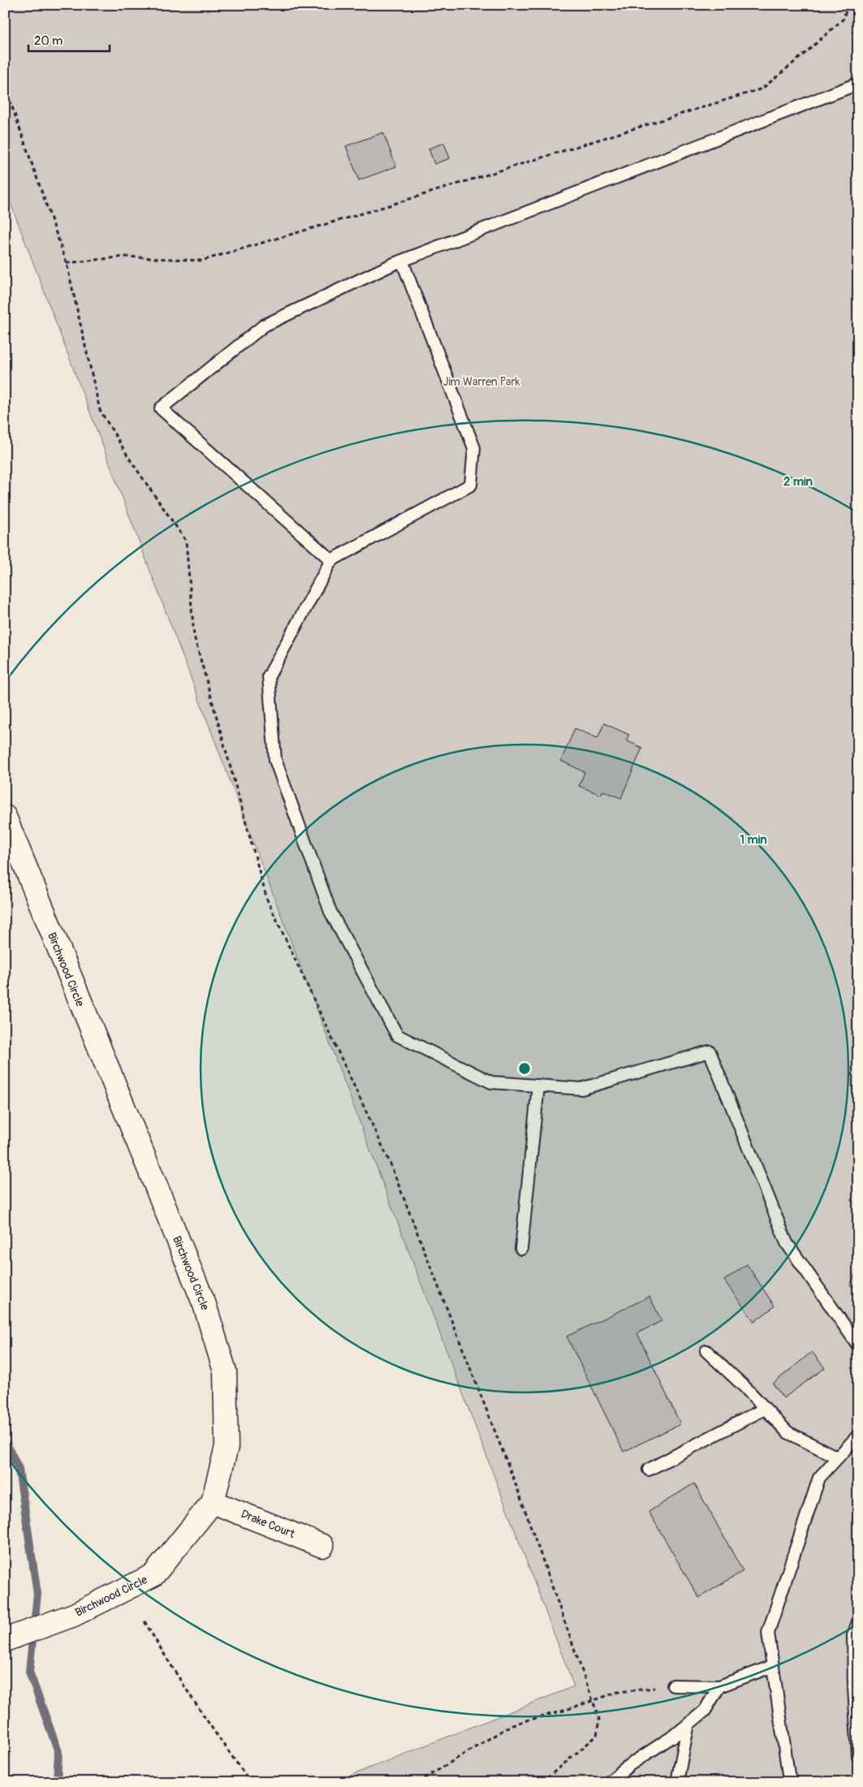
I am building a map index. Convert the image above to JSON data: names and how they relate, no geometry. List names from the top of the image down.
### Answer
{
  "streets": {
    "street": ["Birchwood Circle", "Drake Court"]
  },
  "crossings": [
    ["Birchwood Circle", "Drake Court"]
  ],
  "parks": ["Jim Warren Park"],
  "scale_bar": "20 m",
  "rings": ["2 min", "1 min"]
}
